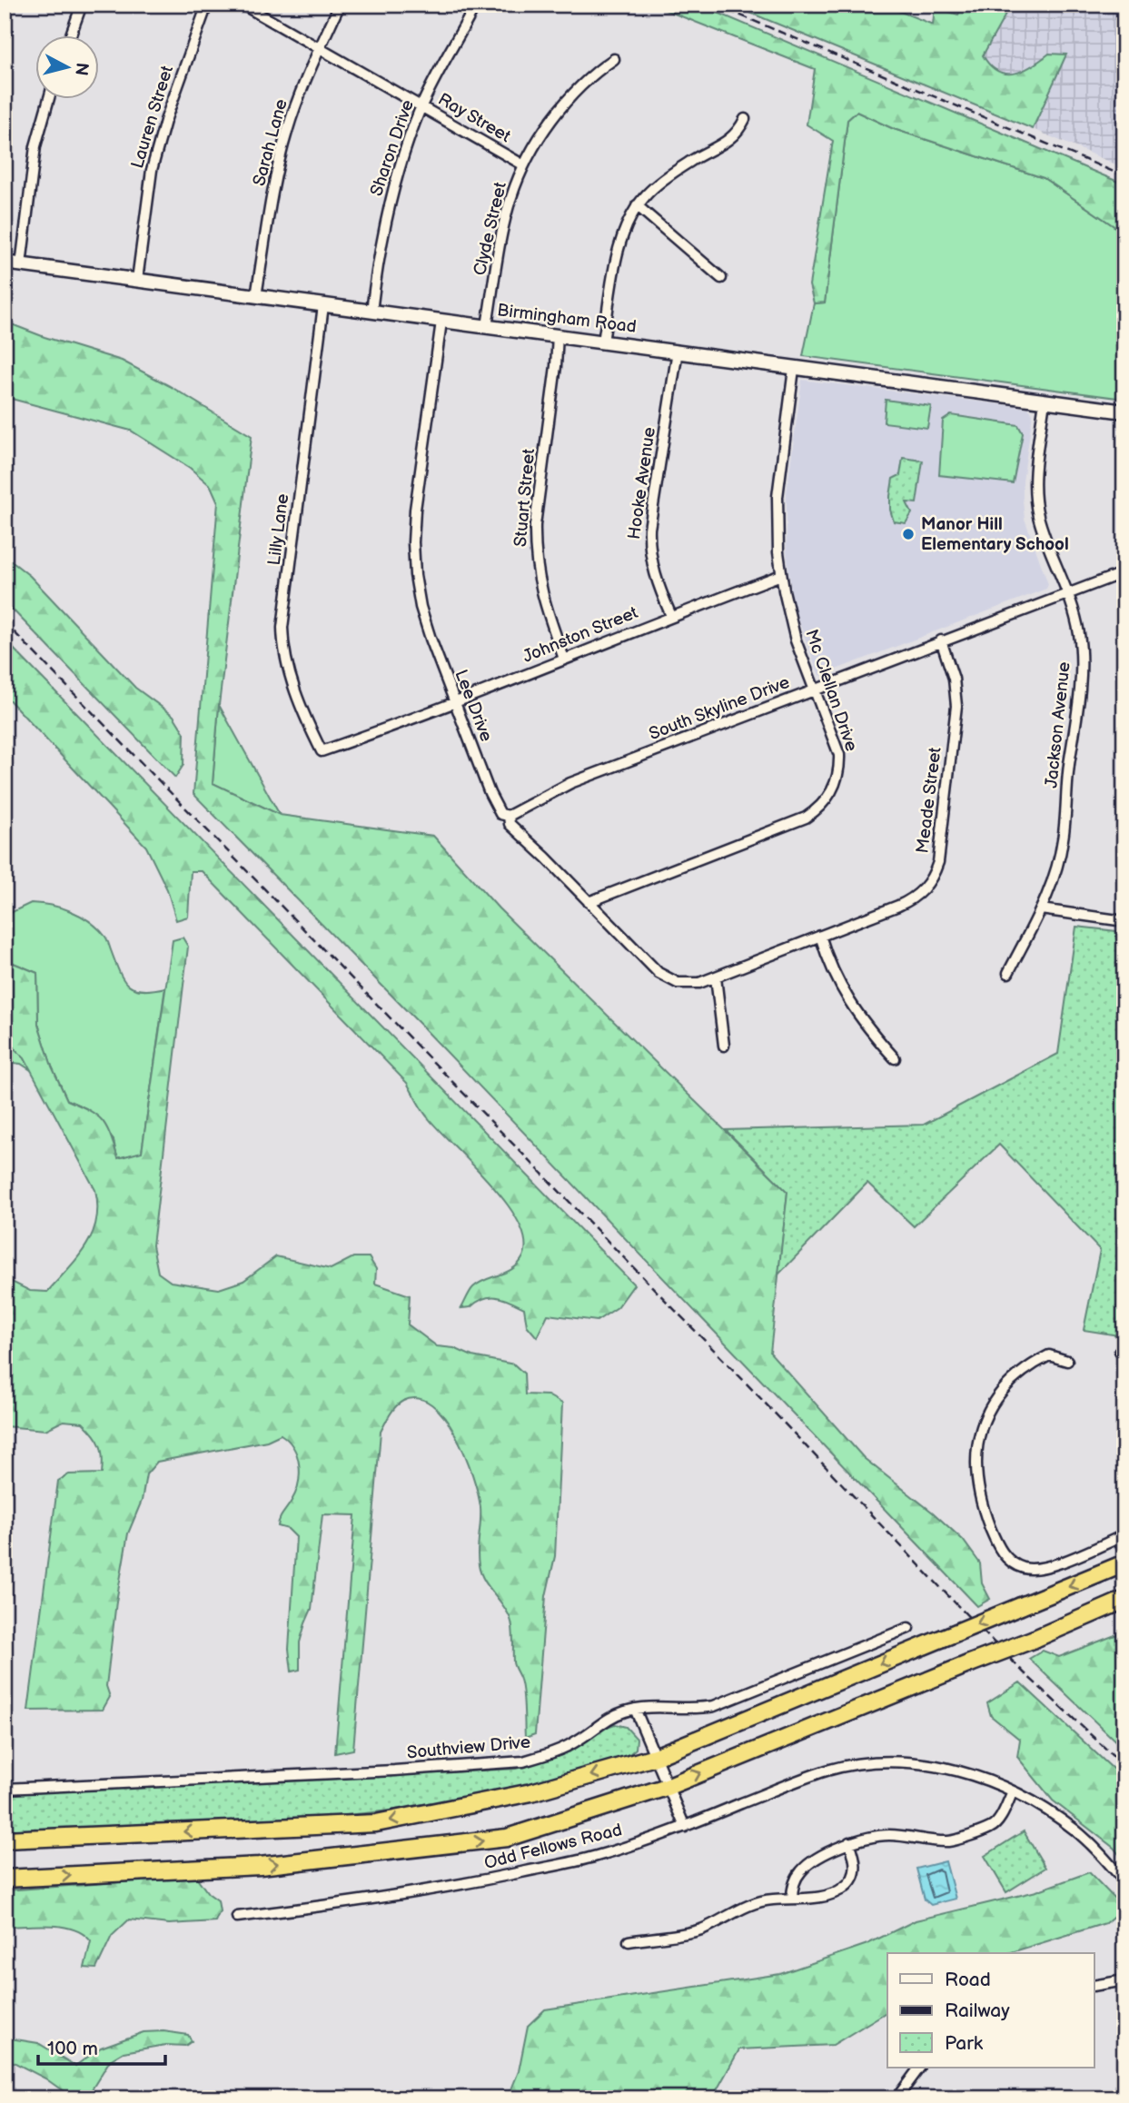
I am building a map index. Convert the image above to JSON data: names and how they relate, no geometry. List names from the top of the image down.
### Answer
{
  "streets": {
    "street": [
      "Lauren Street",
      "Ray Street",
      "Sarah Lane",
      "Sharon Drive",
      "Clyde Street",
      "Birmingham Road",
      "Hooke Avenue",
      "Stuart Street",
      "Lilly Lane",
      "Johnston Street",
      "Mc Clellan Drive",
      "Lee Drive",
      "South Skyline Drive",
      "Jackson Avenue",
      "Meade Street",
      "Southview Drive",
      "Odd Fellows Road"
    ]
  },
  "crossings": [
    ["Lauren Street", "Birmingham Road"],
    ["Ray Street", "Sarah Lane"],
    ["Ray Street", "Sharon Drive"],
    ["Ray Street", "Clyde Street"],
    ["Sarah Lane", "Birmingham Road"],
    ["Sharon Drive", "Birmingham Road"],
    ["Clyde Street", "Birmingham Road"],
    ["Birmingham Road", "Hooke Avenue"],
    ["Birmingham Road", "Stuart Street"],
    ["Birmingham Road", "Lilly Lane"],
    ["Birmingham Road", "Mc Clellan Drive"],
    ["Birmingham Road", "Lee Drive"],
    ["Birmingham Road", "Jackson Avenue"],
    ["Hooke Avenue", "Johnston Street"],
    ["Stuart Street", "Johnston Street"],
    ["Lilly Lane", "Johnston Street"],
    ["Johnston Street", "Mc Clellan Drive"],
    ["Johnston Street", "Lee Drive"],
    ["Mc Clellan Drive", "Lee Drive"],
    ["Mc Clellan Drive", "South Skyline Drive"],
    ["Lee Drive", "South Skyline Drive"],
    ["Lee Drive", "Meade Street"],
    ["South Skyline Drive", "Jackson Avenue"],
    ["South Skyline Drive", "Meade Street"]
  ],
  "places": ["Manor Hill Elementary School"],
  "legend": ["Road", "Railway", "Park"],
  "scale_bar": "100 m",
  "north": "right"
}
